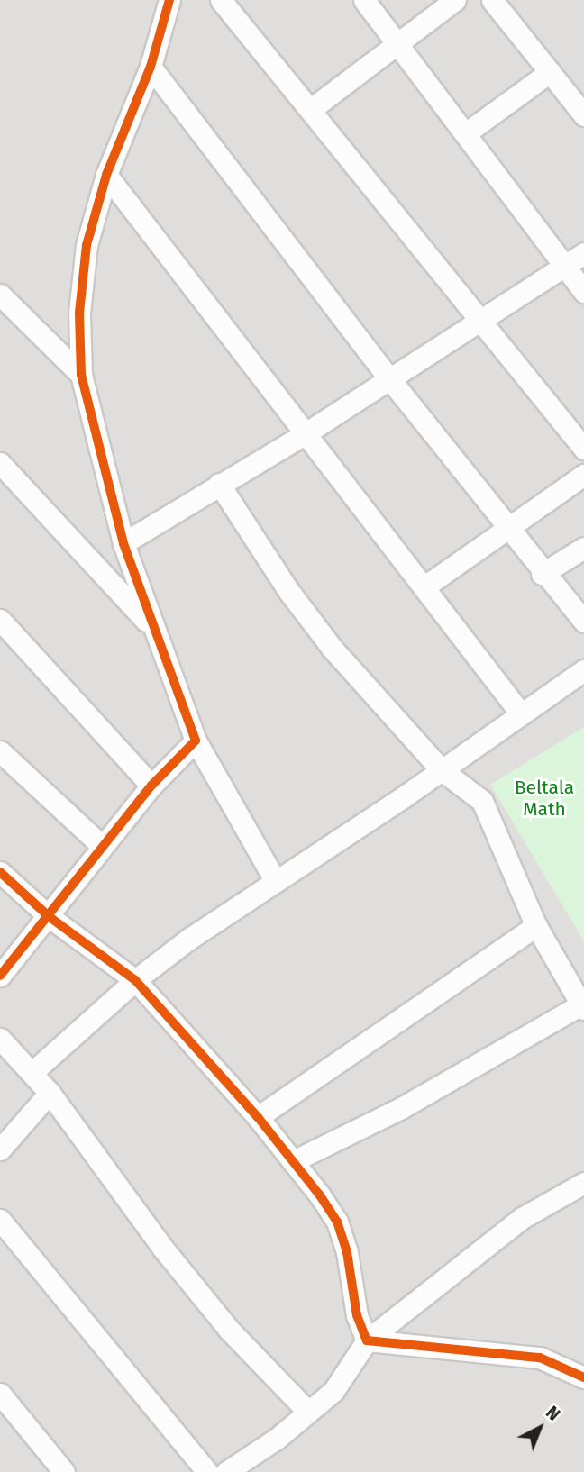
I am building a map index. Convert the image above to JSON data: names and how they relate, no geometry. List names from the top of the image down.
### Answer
{
  "parks": ["Beltala Math"],
  "north": "top right"
}
